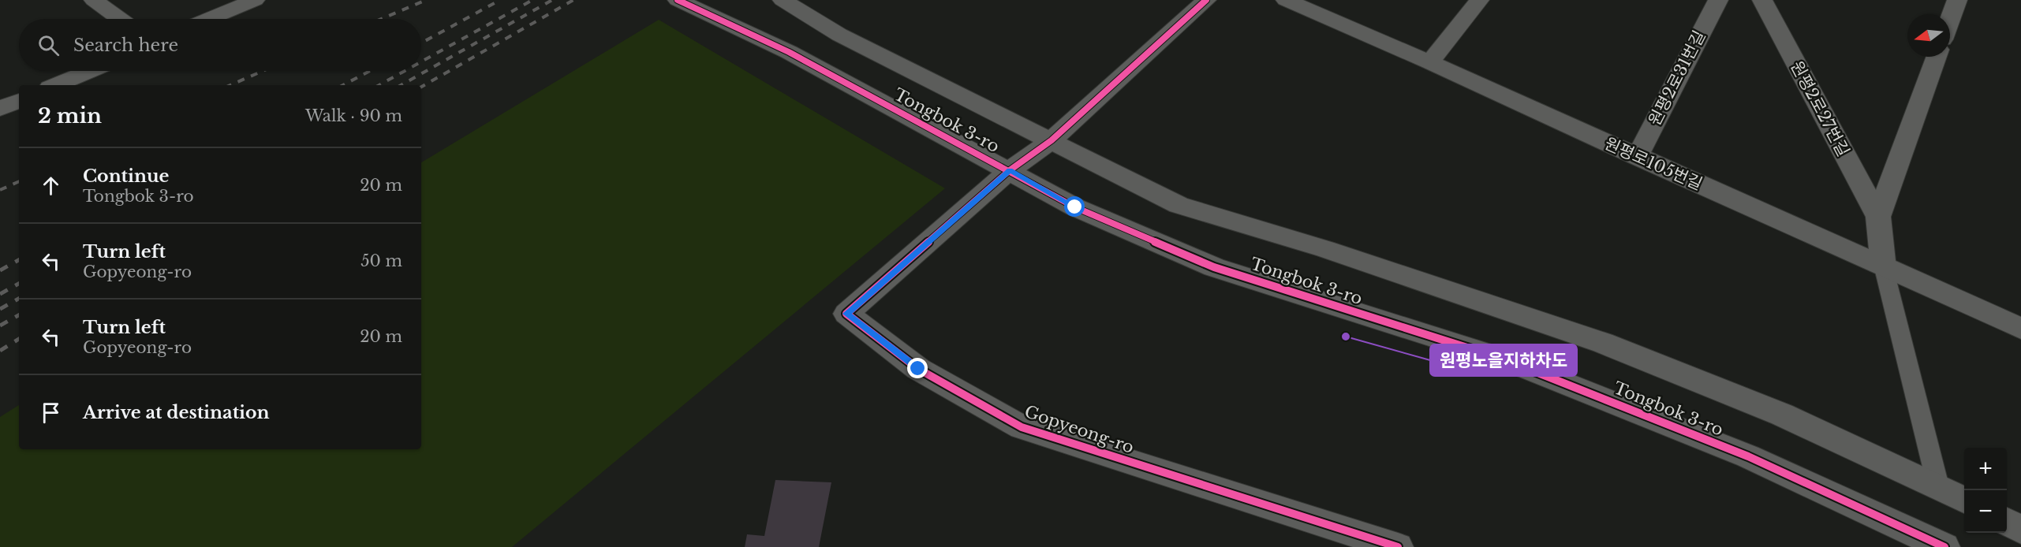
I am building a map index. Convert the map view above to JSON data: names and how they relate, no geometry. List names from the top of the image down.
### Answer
{
  "streets": {
    "street": [
      "원평2로31번길",
      "원평2로27번길",
      "Tongbok 3-ro",
      "원평로105번길",
      "Gopyeong-ro"
    ]
  },
  "crossings": [
    ["원평2로31번길", "원평로105번길"],
    ["원평2로27번길", "원평로105번길"],
    ["Tongbok 3-ro", "Gopyeong-ro"]
  ],
  "places": ["원평노을지하차도"],
  "north": "left",
  "page": {
    "search": "Search here",
    "heading": ["2 min", "Walk · 90 m"],
    "list": [
      ["Continue", "Tongbok 3-ro", "20 m"],
      ["Turn left", "Gopyeong-ro", "50 m"],
      ["Turn left", "Gopyeong-ro", "20 m"],
      "Arrive at destination"
    ],
    "map_buttons": ["+", "−"]
  }
}
